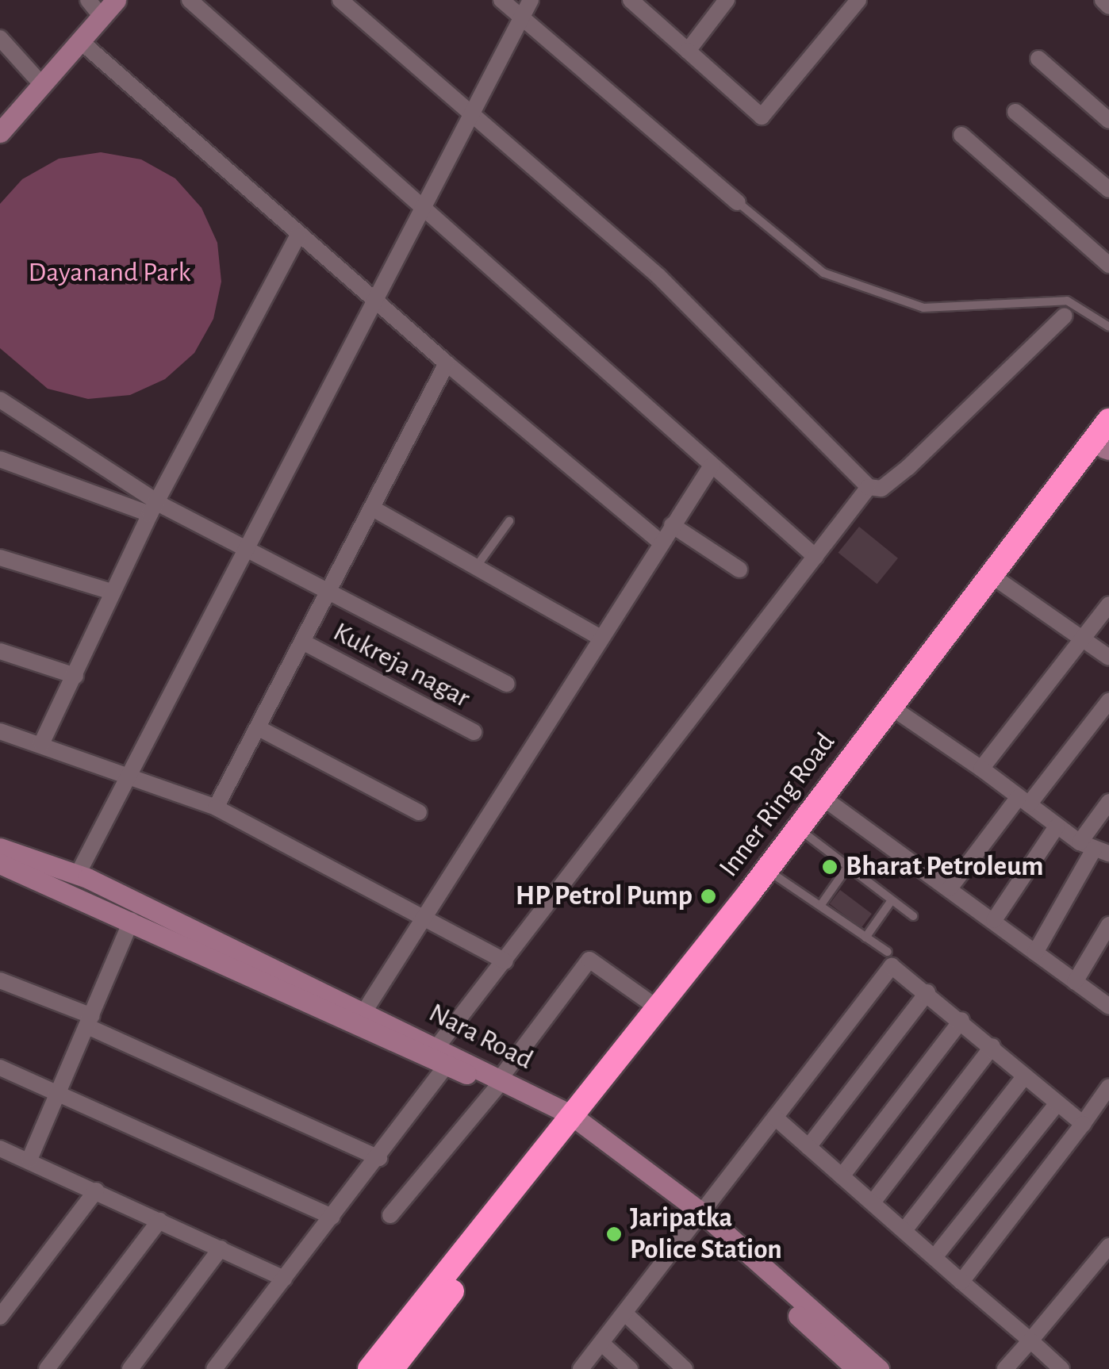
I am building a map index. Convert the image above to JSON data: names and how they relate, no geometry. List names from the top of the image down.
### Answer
{
  "streets": {
    "highway": ["Inner Ring Road"],
    "main road": ["Nara Road"],
    "street": ["Kukreja nagar"]
  },
  "crossings": [
    ["Inner Ring Road", "Nara Road"]
  ],
  "parks": ["Dayanand Park"],
  "places": ["Bharat Petroleum", "HP Petrol Pump", "Jaripatka Police Station"]
}
